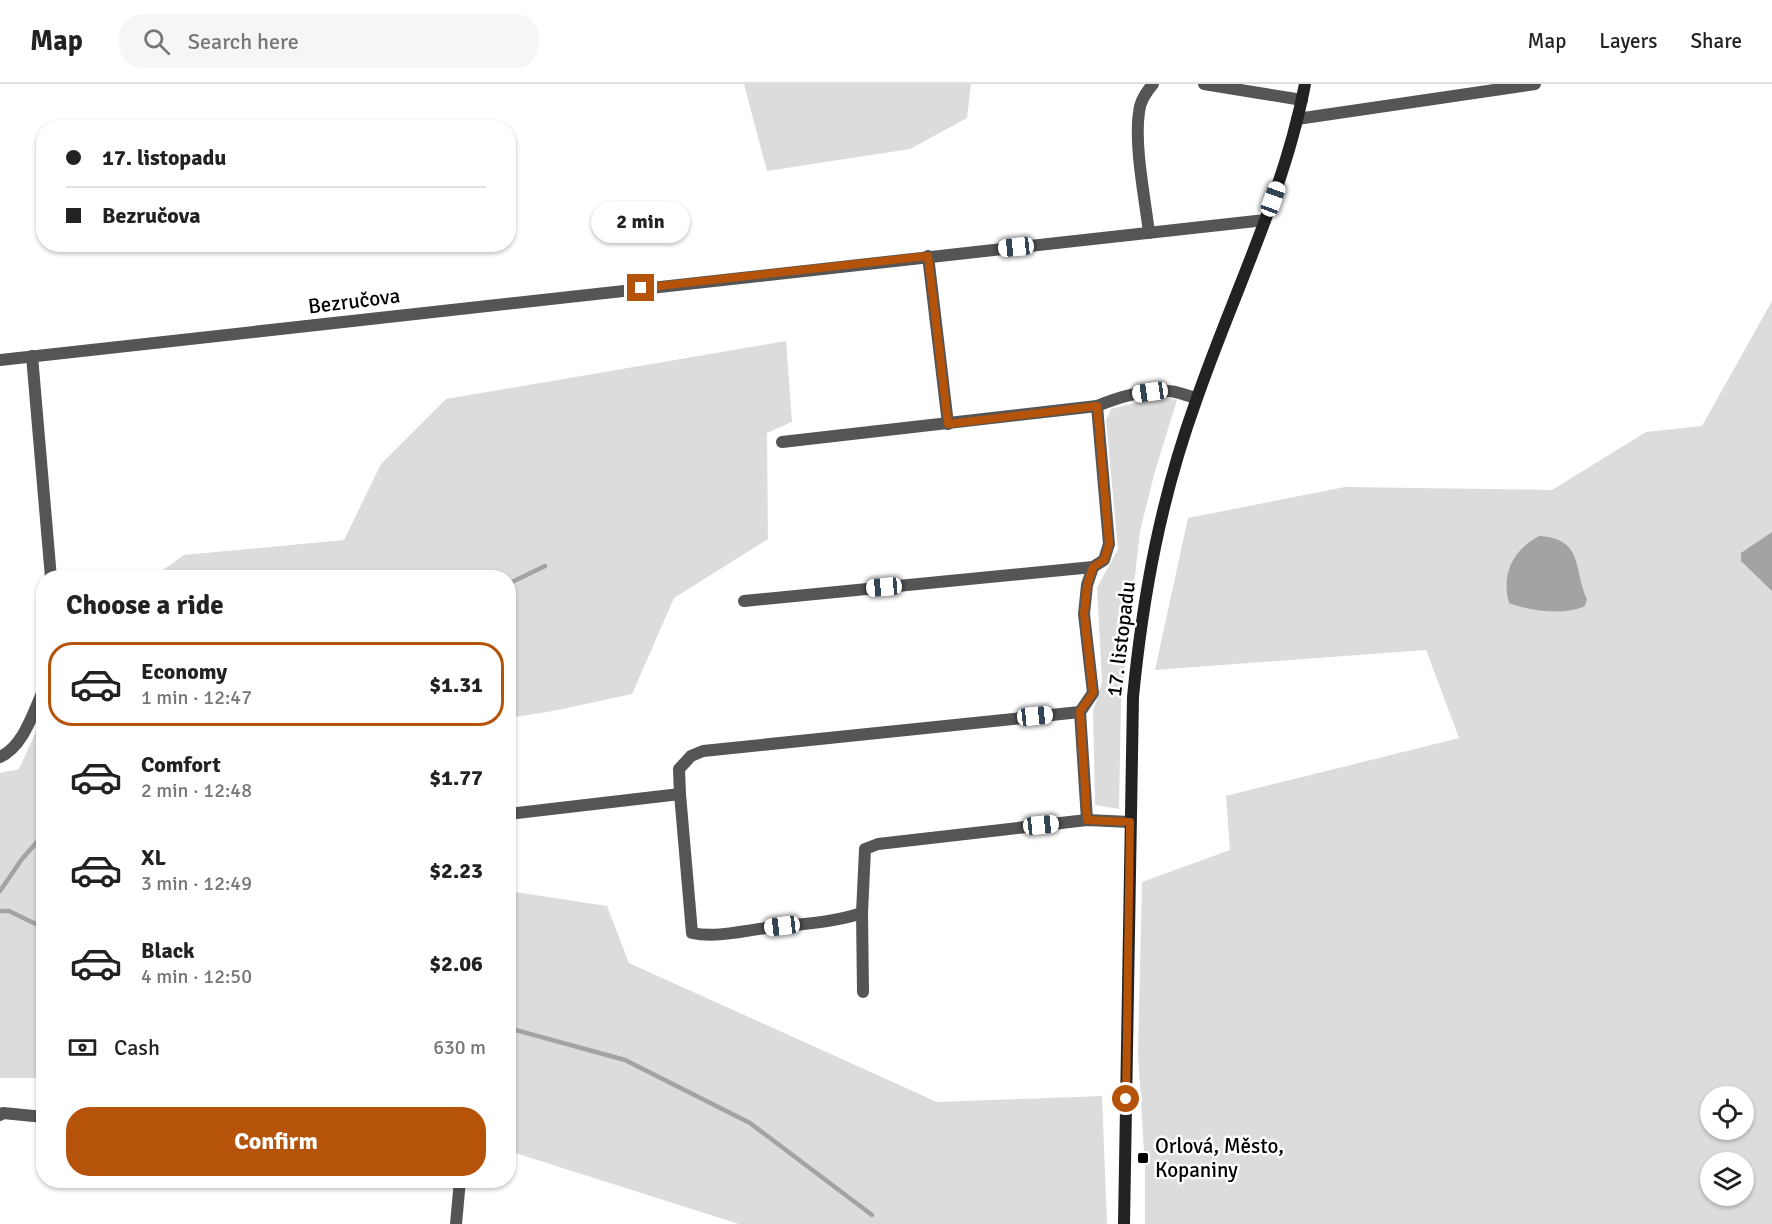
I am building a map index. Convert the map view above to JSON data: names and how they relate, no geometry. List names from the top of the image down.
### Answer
{
  "streets": {
    "main road": ["17. listopadu"],
    "street": ["Bezručova"]
  },
  "crossings": [
    ["Bezručova", "17. listopadu"]
  ],
  "places": {
    "transit": ["Orlová, Město, Kopaniny"]
  },
  "page": {
    "header": "Map",
    "search": "Search here",
    "nav": ["Map", "Layers", "Share"],
    "banner": ["17. listopadu", "Bezručova"],
    "bubble": "2 min",
    "heading": "Choose a ride",
    "list": [
      {
        "name": "Economy",
        "note": "1 min · 12:47",
        "value": "$1.31"
      },
      {
        "name": "Comfort",
        "note": "2 min · 12:48",
        "value": "$1.77"
      },
      {
        "name": "XL",
        "note": "3 min · 12:49",
        "value": "$2.23"
      },
      {
        "name": "Black",
        "note": "4 min · 12:50",
        "value": "$2.06"
      }
    ],
    "pay": ["Cash", "630 m"],
    "buttons": "Confirm"
  }
}
